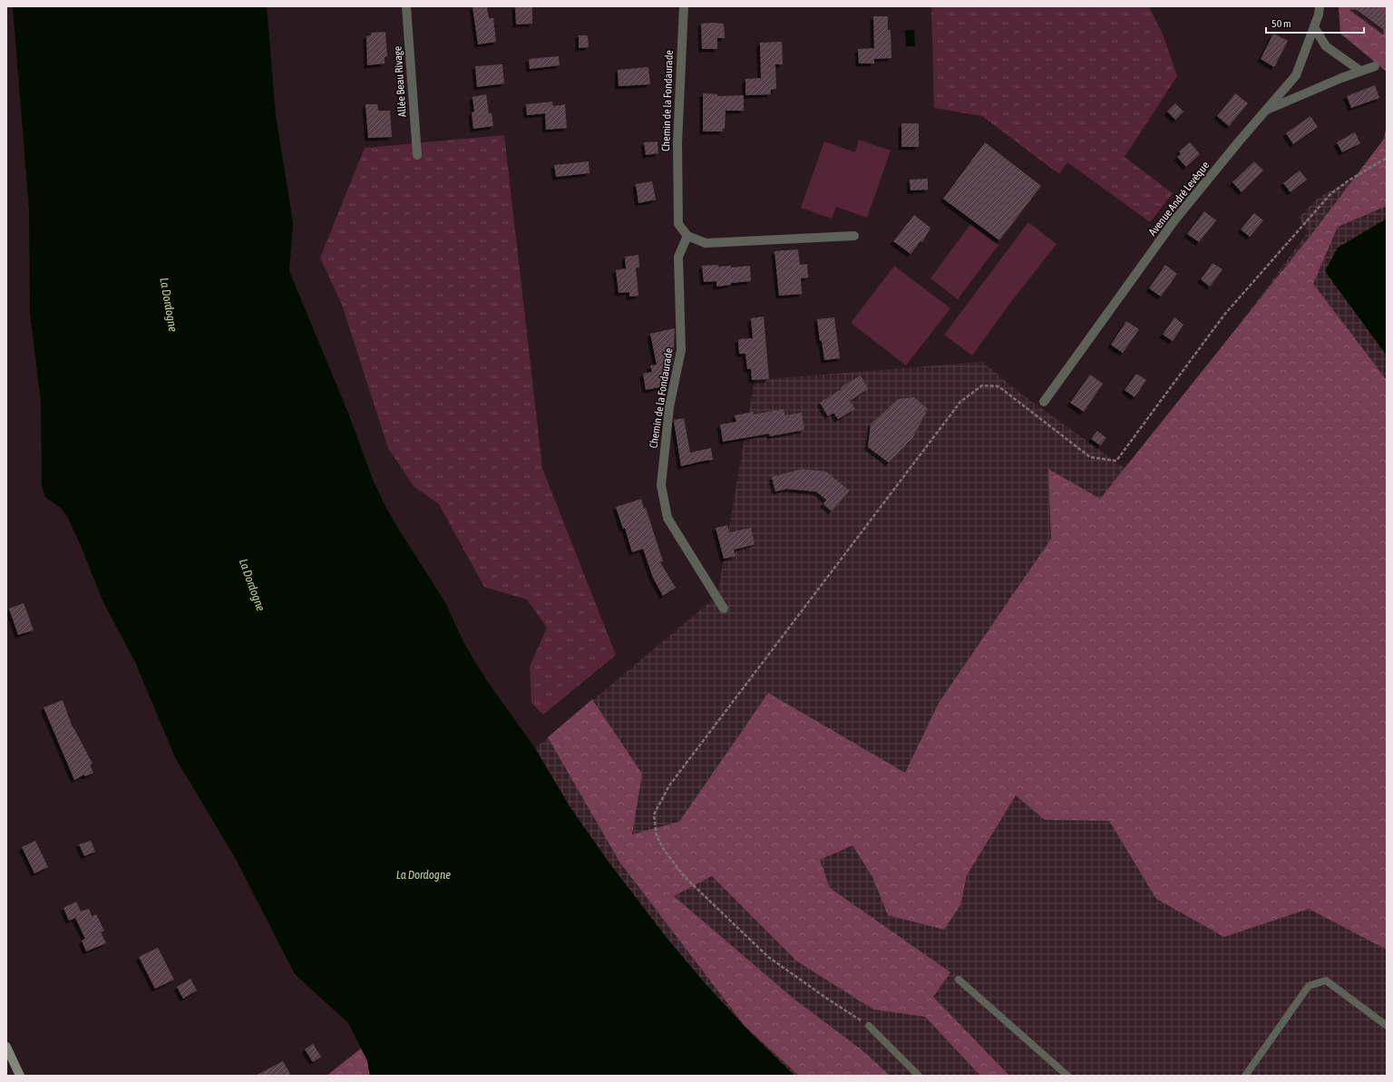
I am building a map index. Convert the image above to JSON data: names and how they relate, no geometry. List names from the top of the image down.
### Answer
{
  "streets": {
    "street": ["Allée Beau Rivage", "Chemin de la Fondaurade", "Avenue André Levêque"]
  },
  "water": ["La Dordogne"],
  "scale_bar": "50 m"
}
